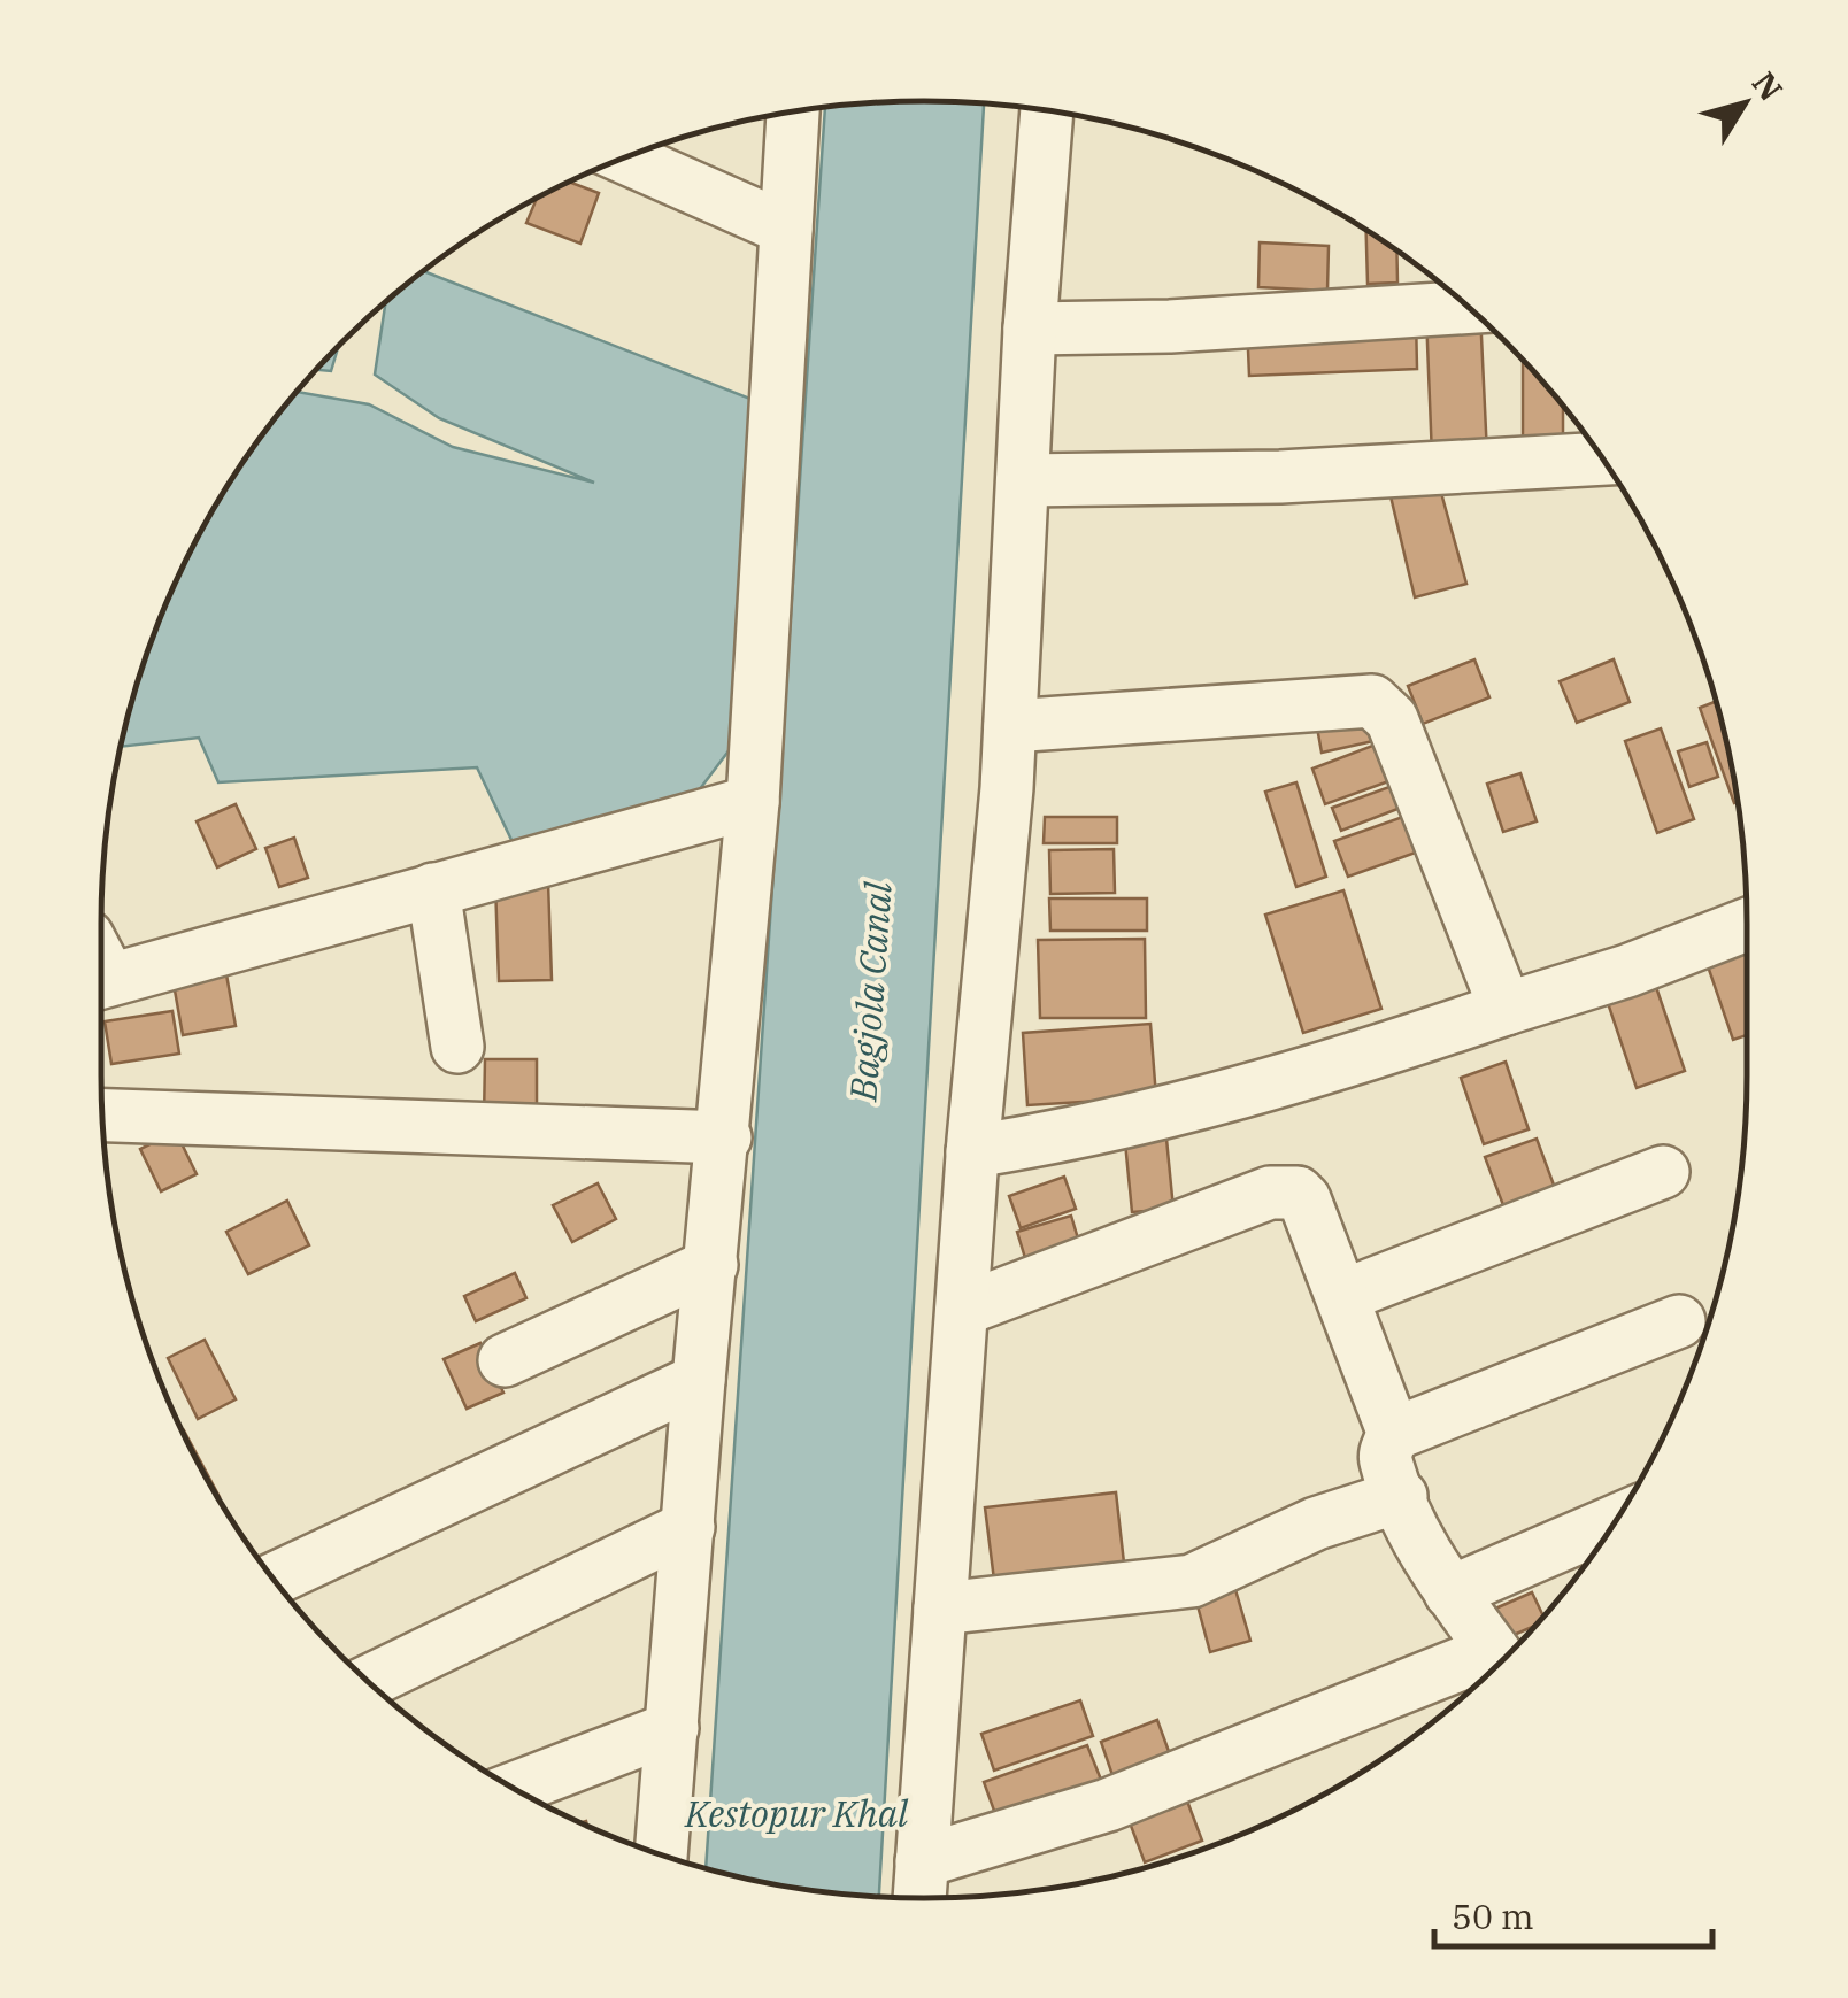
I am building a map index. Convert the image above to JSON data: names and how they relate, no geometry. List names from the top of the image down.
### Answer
{
  "water": ["Bagjola Canal", "Kestopur Khal"],
  "scale_bar": "50 m",
  "north": "top right"
}
